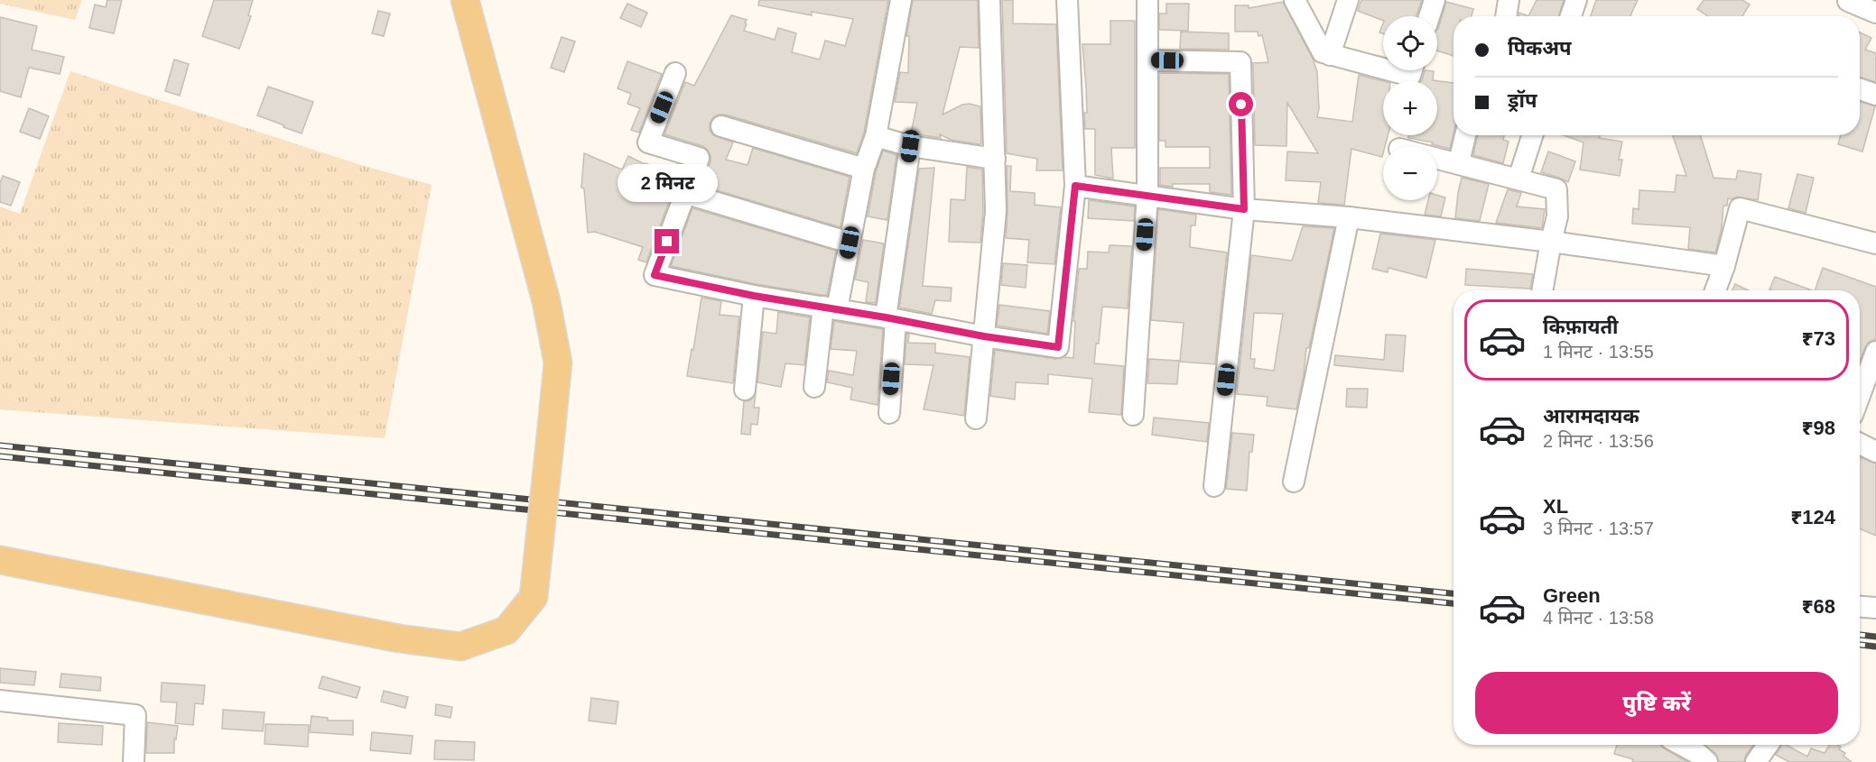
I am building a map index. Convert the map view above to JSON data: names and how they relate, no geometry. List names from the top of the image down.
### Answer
{
  "page": {
    "map_buttons": ["+", "−"],
    "banner": ["पिकअप", "ड्रॉप"],
    "bubble": "2 मिनट",
    "list": [
      {
        "name": "किफ़ायती",
        "note": "1 मिनट · 13:55",
        "value": "₹73"
      },
      {
        "name": "आरामदायक",
        "note": "2 मिनट · 13:56",
        "value": "₹98"
      },
      {
        "name": "XL",
        "note": "3 मिनट · 13:57",
        "value": "₹124"
      },
      {
        "name": "Green",
        "note": "4 मिनट · 13:58",
        "value": "₹68"
      }
    ],
    "buttons": "पुष्टि करें"
  }
}
